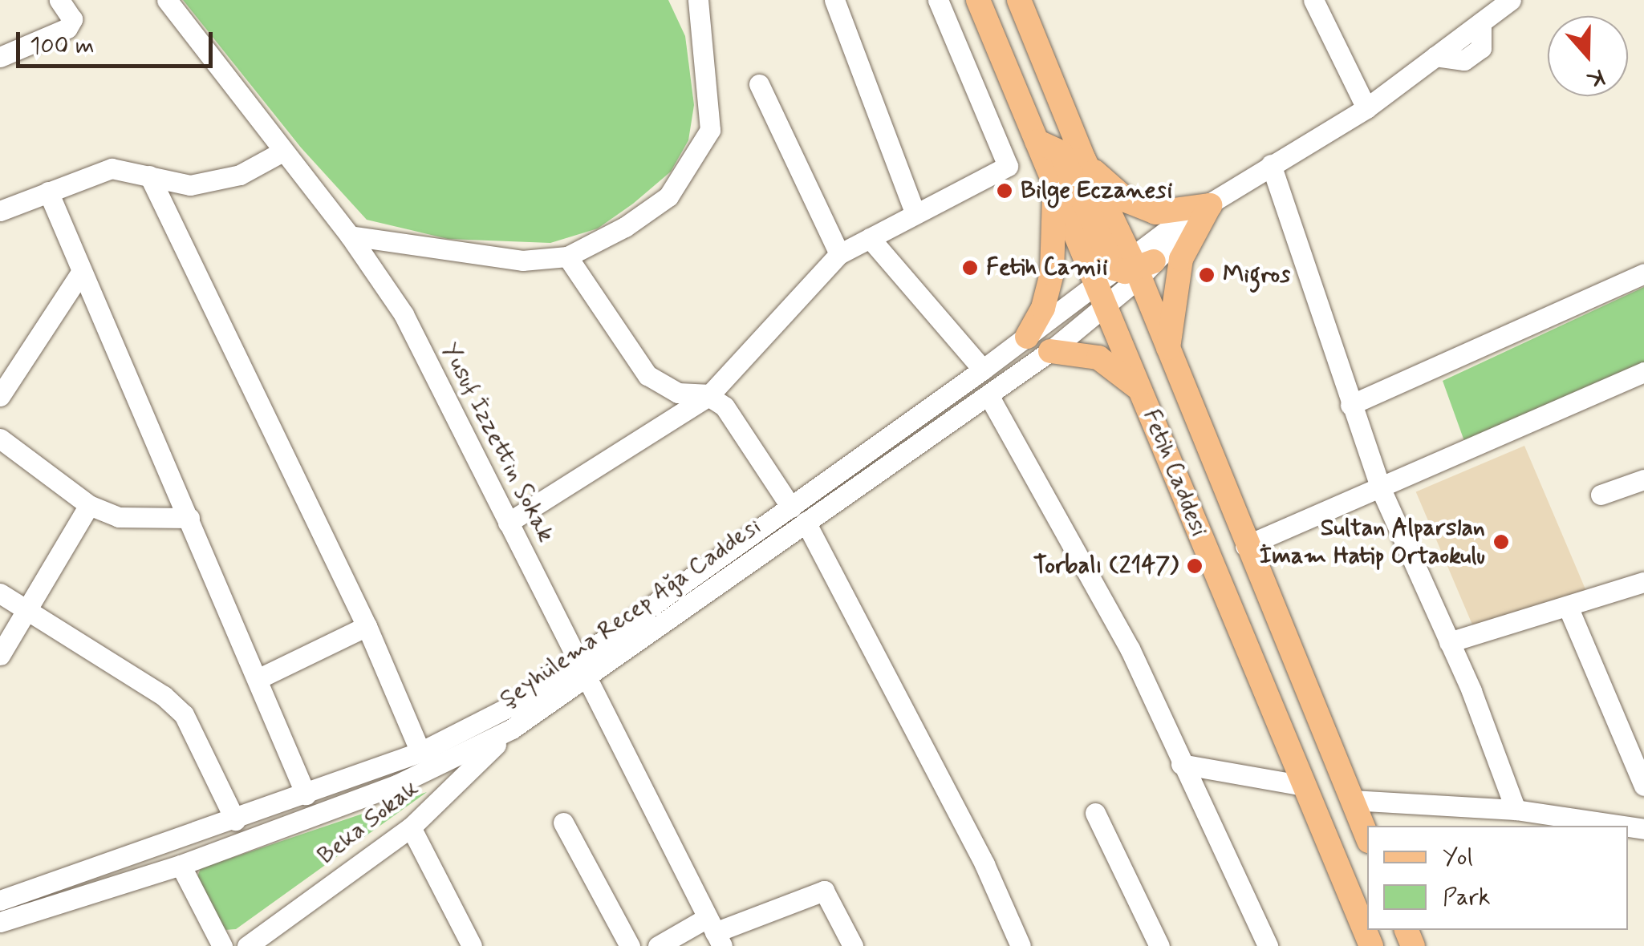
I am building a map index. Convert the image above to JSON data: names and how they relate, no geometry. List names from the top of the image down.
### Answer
{
  "streets": {
    "main road": ["Fetih Caddesi"],
    "street": ["Yusuf İzzettin Sokak", "Şeyhülema Recep Ağa Caddesi", "Beka Sokak"]
  },
  "crossings": [
    ["Yusuf İzzettin Sokak", "Şeyhülema Recep Ağa Caddesi"],
    ["Fetih Caddesi", "Şeyhülema Recep Ağa Caddesi"],
    ["Şeyhülema Recep Ağa Caddesi", "Beka Sokak"]
  ],
  "places": [
    "Bilge Eczanesi",
    "Fetih Camii",
    "Migros",
    "Sultan Alparslan İmam Hatip Ortaokulu",
    "Torbalı (2147)"
  ],
  "legend": ["Yol", "Park"],
  "scale_bar": "100 m",
  "north": "bottom"
}
